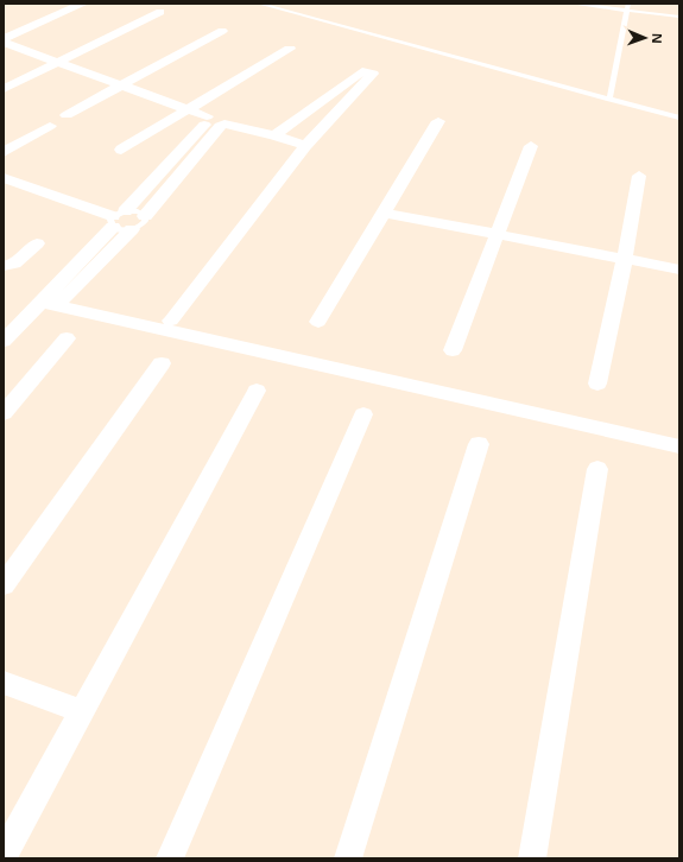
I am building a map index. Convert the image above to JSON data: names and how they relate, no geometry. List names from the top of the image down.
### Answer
{
  "north": "right"
}
